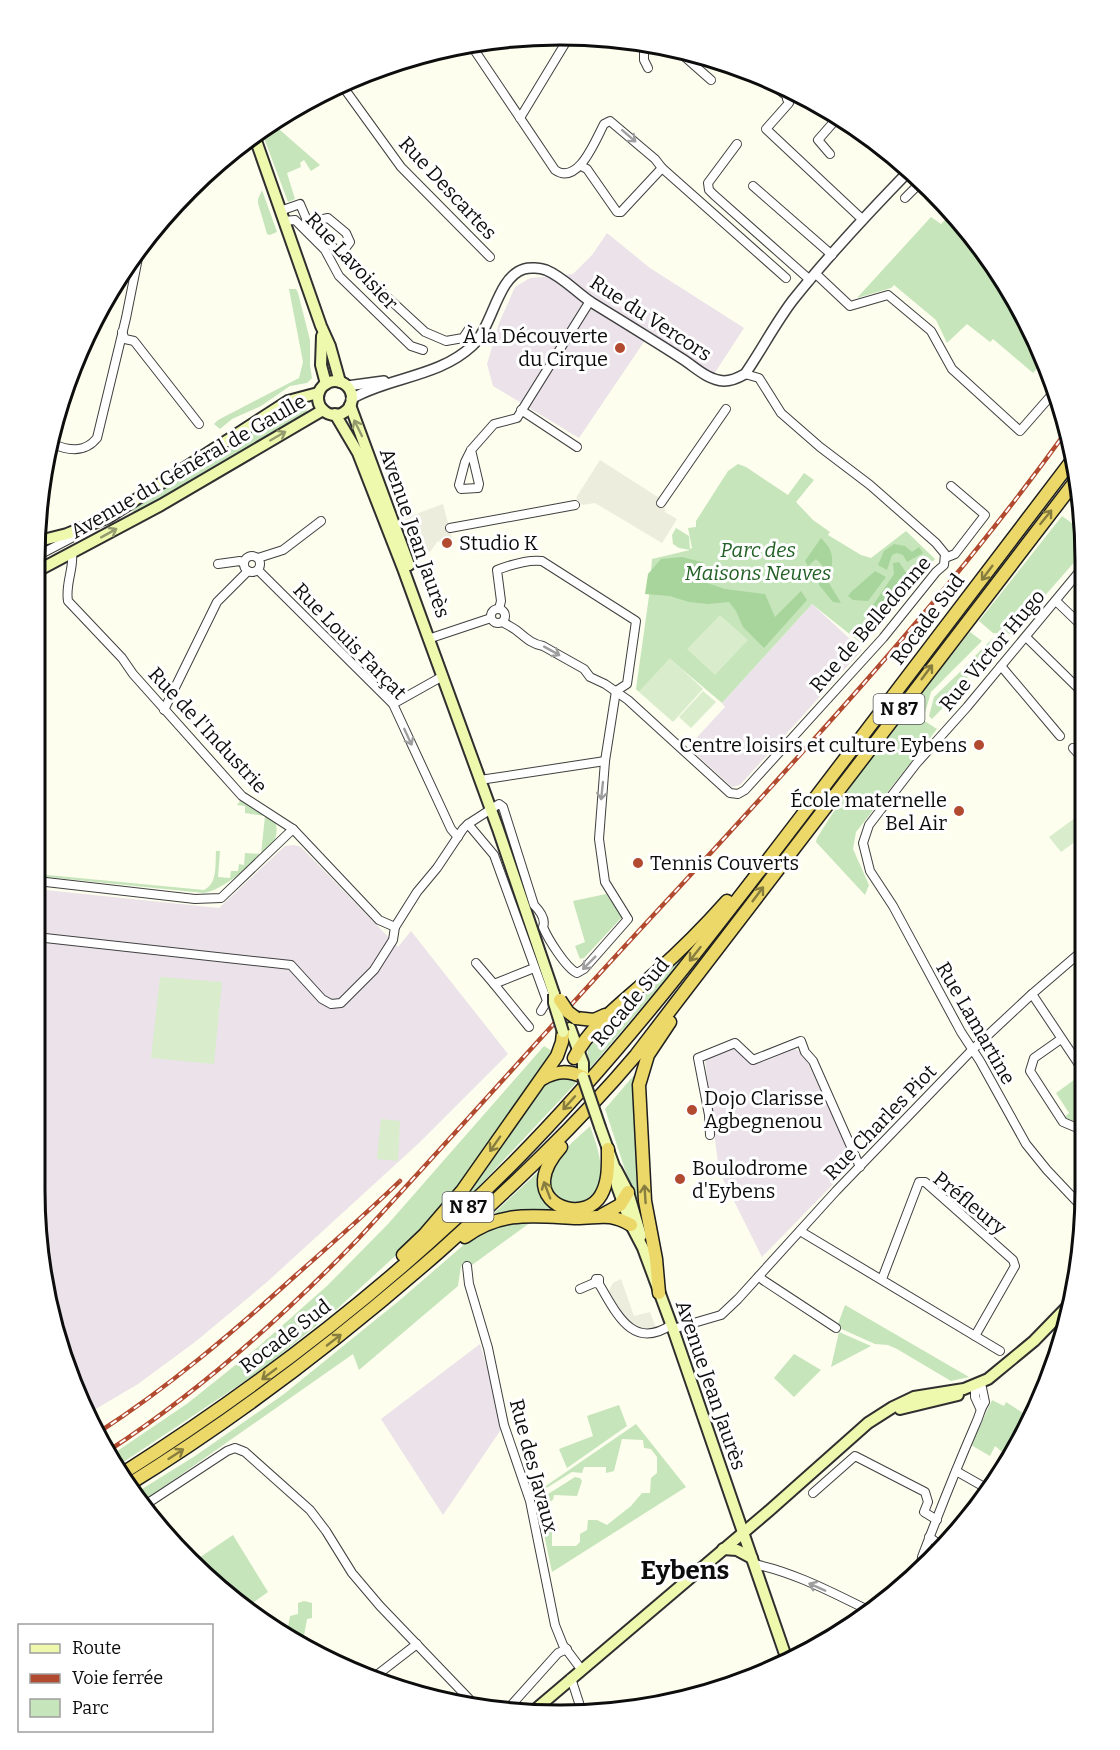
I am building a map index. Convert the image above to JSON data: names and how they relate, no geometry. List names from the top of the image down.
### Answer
{
  "streets": {
    "highway": ["Rocade Sud", "N 87"],
    "main road": ["Avenue du Général de Gaulle", "Avenue Jean Jaurès"],
    "street": [
      "Rue Descartes",
      "Rue Lavoisier",
      "Rue du Vercors",
      "Rue de Belledonne",
      "Rue Louis Farçat",
      "Rue Victor Hugo",
      "Rue de l'Industrie",
      "Rue Lamartine",
      "Rue Charles Piot",
      "Préfleury",
      "Rue des Javaux"
    ]
  },
  "crossings": [
    ["Rue du Vercors", "Avenue du Général de Gaulle"],
    ["Rue du Vercors", "Avenue Jean Jaurès"],
    ["Rue du Vercors", "Rue de Belledonne"],
    ["Avenue du Général de Gaulle", "Avenue Jean Jaurès"],
    ["Avenue du Général de Gaulle", "Rue de l'Industrie"],
    ["Avenue Jean Jaurès", "Rue Charles Piot"],
    ["Rocade Sud", "N 87"],
    ["Rue Victor Hugo", "Rue Lamartine"],
    ["Rue Lamartine", "Rue Charles Piot"]
  ],
  "one_way": ["Rue Louis Farçat"],
  "districts": ["Eybens"],
  "parks": ["Parc des Maisons Neuves"],
  "places": [
    "À la Découverte du Cirque",
    "Studio K",
    "Centre loisirs et culture Eybens",
    "École maternelle Bel Air",
    "Tennis Couverts",
    "Dojo Clarisse Agbegnenou",
    "Boulodrome d'Eybens"
  ],
  "legend": ["Route", "Voie ferrée", "Parc"]
}
